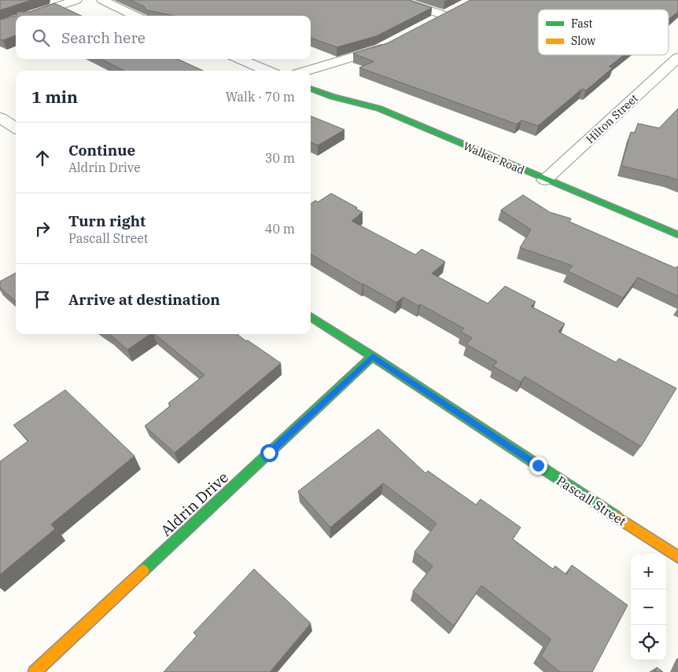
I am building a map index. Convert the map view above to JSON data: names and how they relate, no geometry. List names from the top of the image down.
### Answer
{
  "streets": {
    "street": [
      "Hilton Street",
      "Walker Road",
      "Pascall Street",
      "Aldrin Drive"
    ]
  },
  "crossings": [
    ["Hilton Street", "Walker Road"],
    ["Pascall Street", "Aldrin Drive"]
  ],
  "legend": ["Fast", "Slow"],
  "page": {
    "search": "Search here",
    "heading": ["1 min", "Walk · 70 m"],
    "list": [
      ["Continue", "Aldrin Drive", "30 m"],
      ["Turn right", "Pascall Street", "40 m"],
      "Arrive at destination"
    ],
    "map_buttons": ["+", "−"]
  }
}
